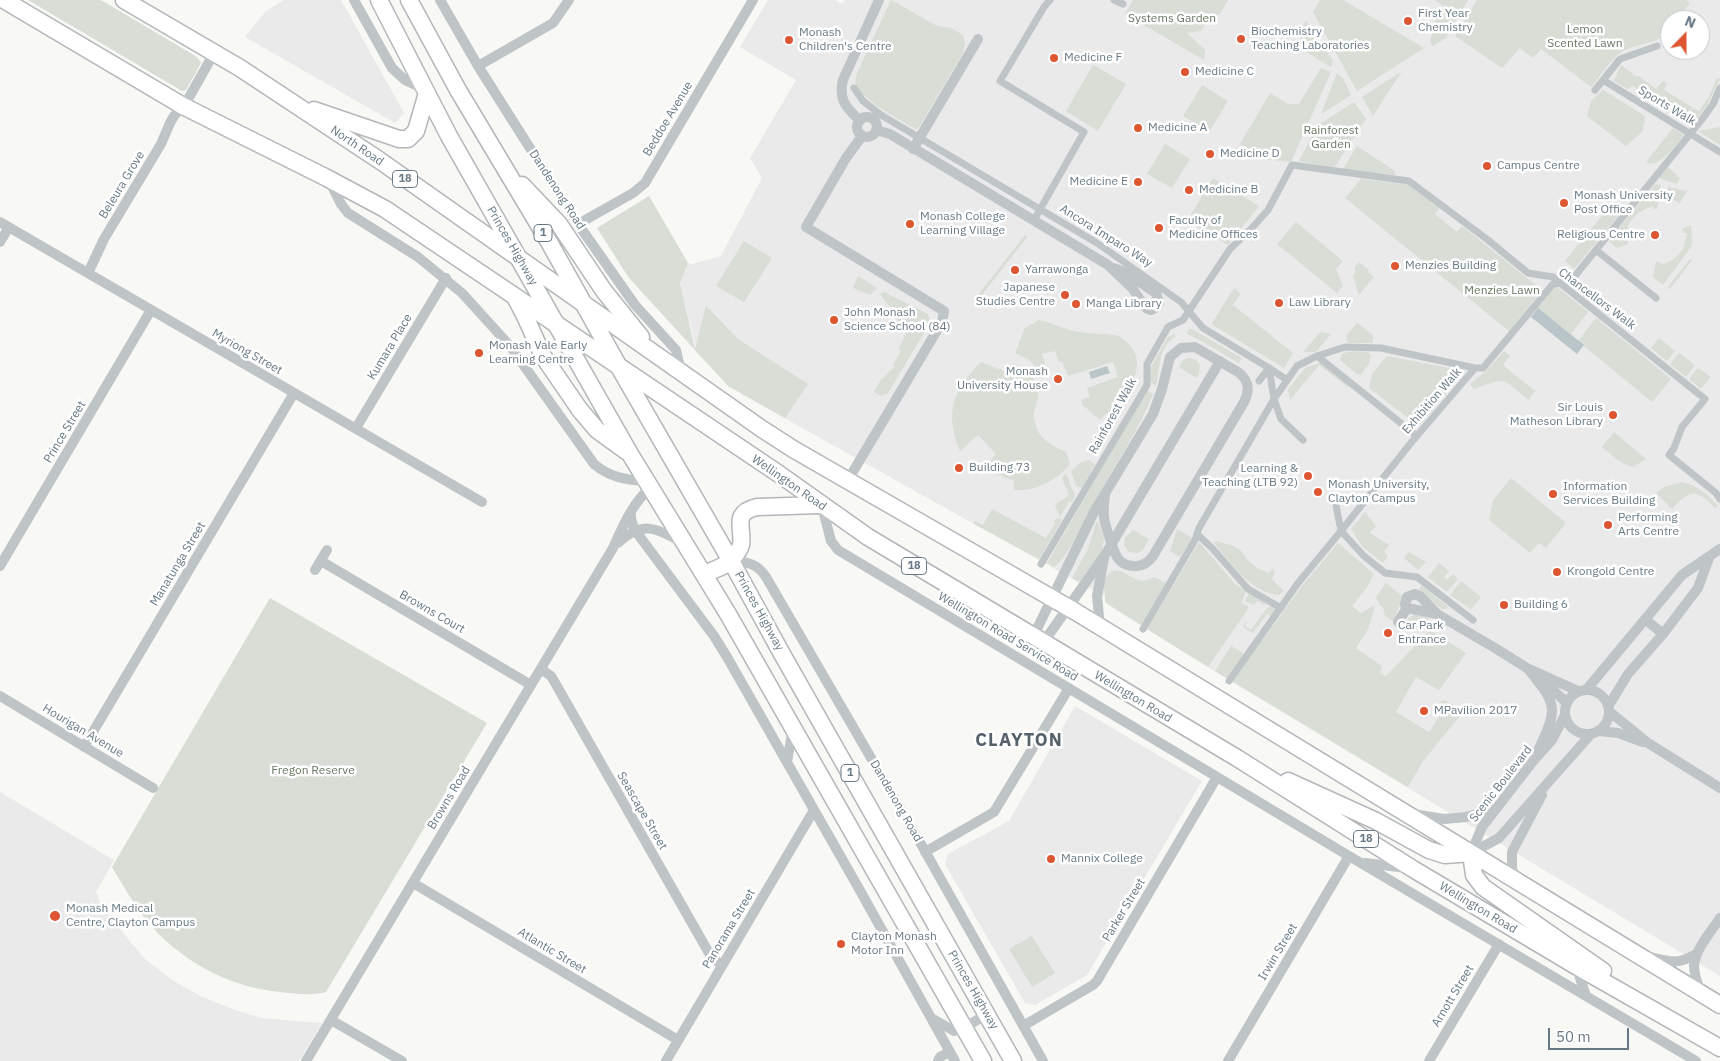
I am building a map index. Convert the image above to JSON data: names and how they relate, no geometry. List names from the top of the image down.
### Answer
{
  "streets": {
    "highway": [
      "North Road",
      "18",
      "1",
      "Princes Highway",
      "Wellington Road"
    ],
    "street": [
      "Sports Walk",
      "Beddoe Avenue",
      "Beleura Grove",
      "Dandenong Road",
      "Ancora Imparo Way",
      "Chancellors Walk",
      "Kumara Place",
      "Myriong Street",
      "Exhibition Walk",
      "Rainforest Walk",
      "Prince Street",
      "Manatunga Street",
      "Browns Court",
      "Wellington Road Service Road",
      "Hourigan Avenue",
      "Scenic Boulevard",
      "Browns Road",
      "Seascape Street",
      "Parker Street",
      "Panorama Street",
      "Atlantic Street",
      "Irwin Street",
      "Arnott Street"
    ]
  },
  "crossings": [
    ["Sports Walk", "Exhibition Walk"],
    ["Beddoe Avenue", "Dandenong Road"],
    ["North Road", "18"],
    ["North Road", "Beleura Grove"],
    ["North Road", "Princes Highway"],
    ["18", "Beleura Grove"],
    ["18", "Dandenong Road"],
    ["18", "Princes Highway"],
    ["18", "Wellington Road"],
    ["18", "Scenic Boulevard"],
    ["Beleura Grove", "Myriong Street"],
    ["Dandenong Road", "Princes Highway"],
    ["Dandenong Road", "Parker Street"],
    ["1", "Princes Highway"],
    ["1", "Browns Road"],
    ["Ancora Imparo Way", "Rainforest Walk"],
    ["Princes Highway", "Wellington Road"],
    ["Princes Highway", "Browns Road"],
    ["Chancellors Walk", "Exhibition Walk"],
    ["Chancellors Walk", "Rainforest Walk"],
    ["Kumara Place", "Myriong Street"],
    ["Myriong Street", "Prince Street"],
    ["Myriong Street", "Manatunga Street"],
    ["Wellington Road", "Wellington Road Service Road"],
    ["Manatunga Street", "Hourigan Avenue"],
    ["Browns Court", "Browns Road"],
    ["Wellington Road Service Road", "Parker Street"],
    ["Wellington Road Service Road", "Irwin Street"],
    ["Wellington Road Service Road", "Arnott Street"],
    ["Browns Road", "Seascape Street"],
    ["Browns Road", "Atlantic Street"],
    ["Seascape Street", "Panorama Street"],
    ["Panorama Street", "Atlantic Street"]
  ],
  "districts": ["CLAYTON"],
  "parks": [
    "Systems Garden",
    "Lemon Scented Lawn",
    "Rainforest Garden",
    "Menzies Lawn",
    "Fregon Reserve"
  ],
  "places": [
    "First Year Chemistry",
    "Biochemistry Teaching Laboratories",
    "Monash Children's Centre",
    "Medicine F",
    "Medicine C",
    "Medicine A",
    "Medicine D",
    "Campus Centre",
    "Medicine E",
    "Medicine B",
    "Monash University Post Office",
    "Monash College Learning Village",
    "Faculty of Medicine Offices",
    "Religious Centre",
    "Menzies Building",
    "Yarrawonga",
    "Japanese Studies Centre",
    "Law Library",
    "Manga Library",
    "John Monash Science School (84)",
    "Monash Vale Early Learning Centre",
    "Monash University House",
    "Sir Louis Matheson Library",
    "Building 73",
    "Learning & Teaching (LTB 92)",
    "Monash University, Clayton Campus",
    "Information Services Building",
    "Performing Arts Centre",
    "Krongold Centre",
    "Building 6",
    "Car Park Entrance",
    "MPavilion 2017",
    "Mannix College",
    "Monash Medical Centre, Clayton Campus",
    "Clayton Monash Motor Inn"
  ],
  "scale_bar": "50 m",
  "north": "top"
}
